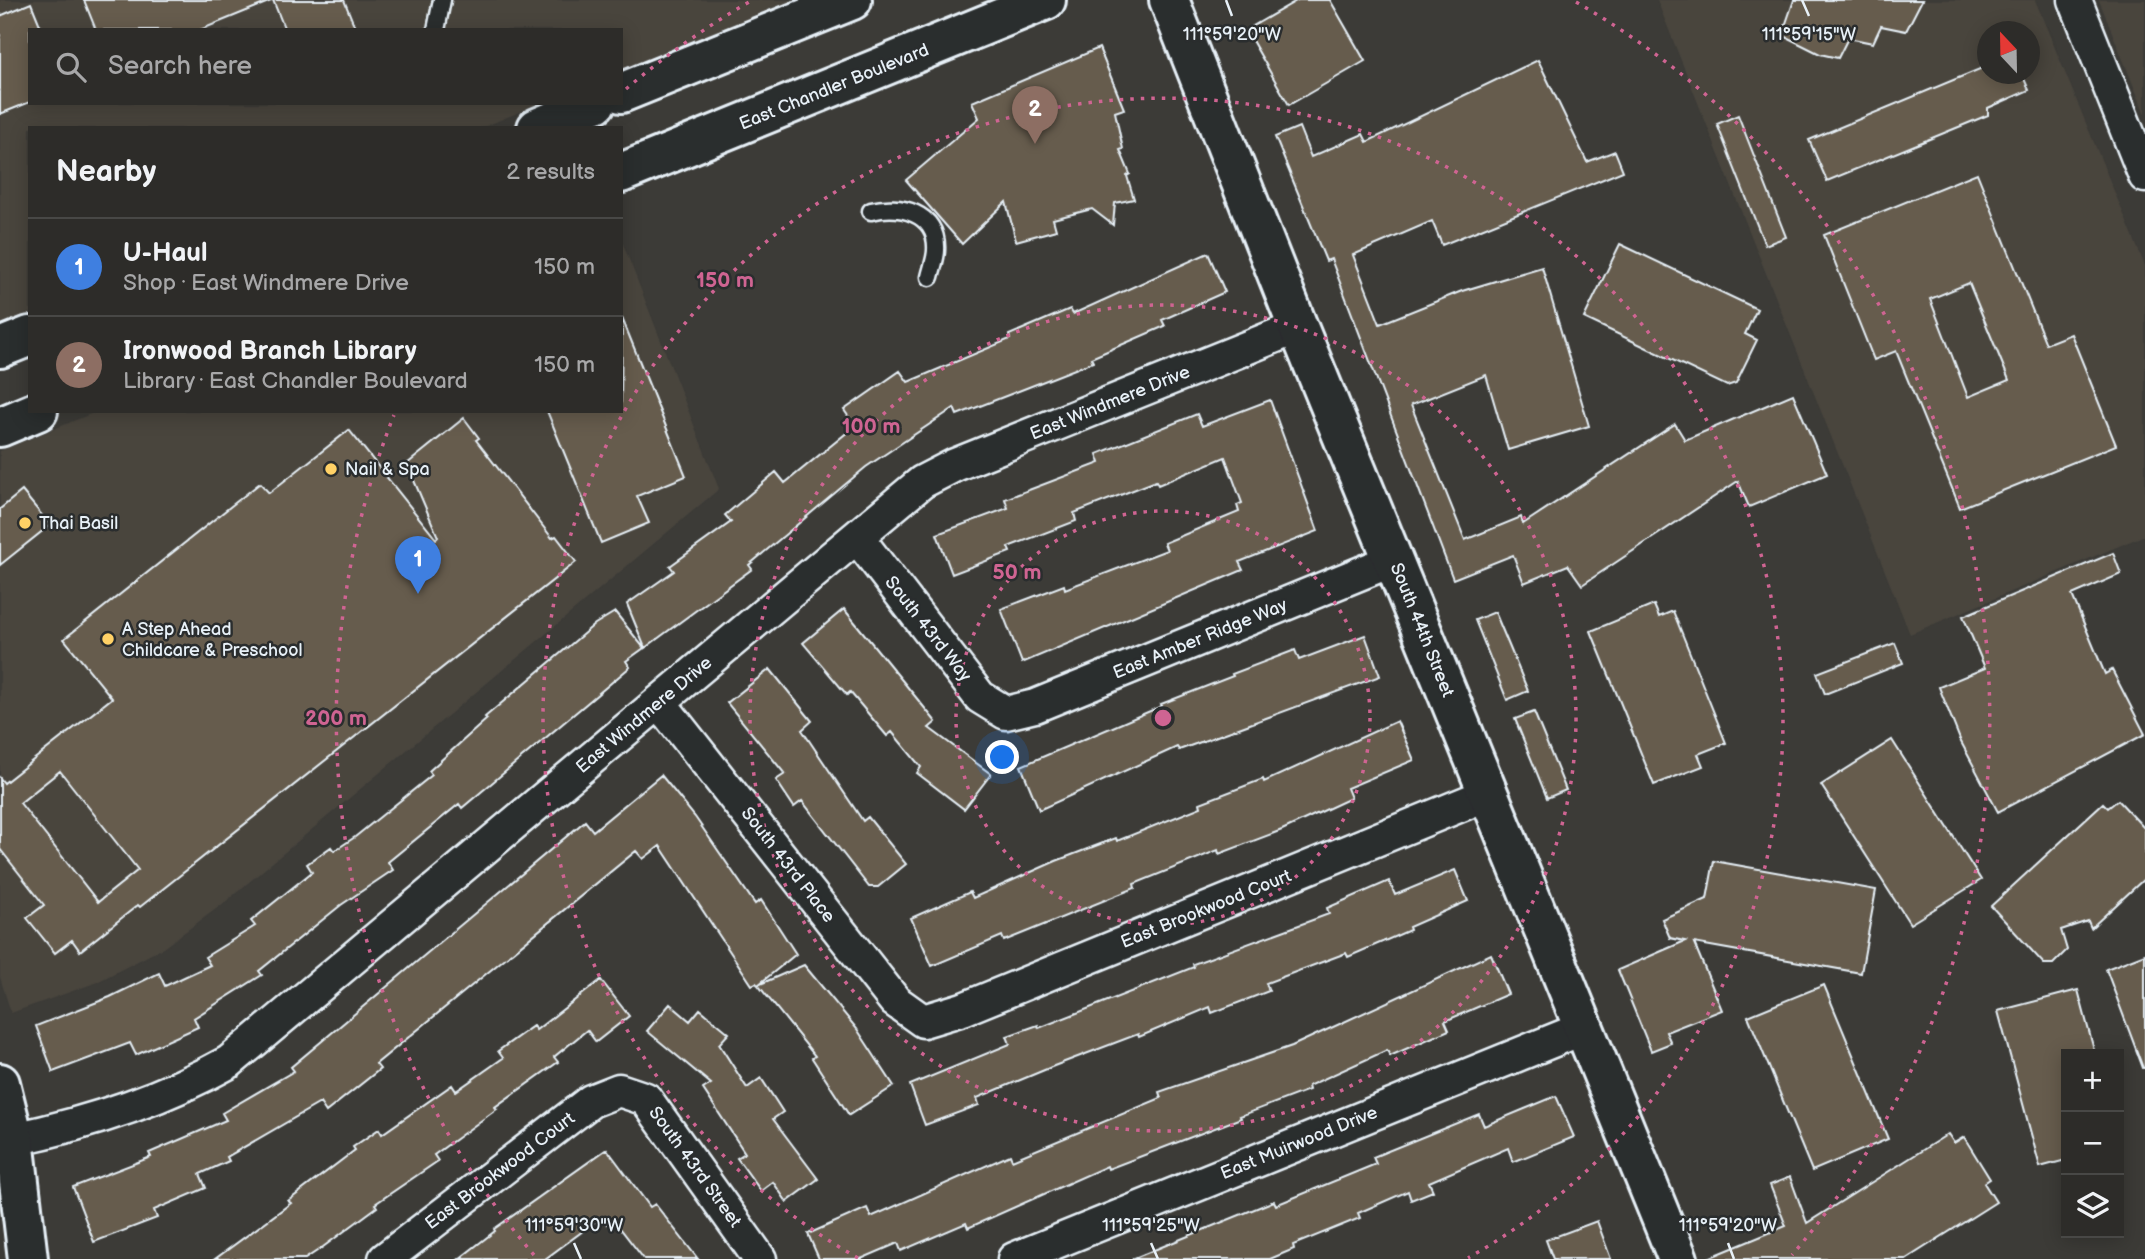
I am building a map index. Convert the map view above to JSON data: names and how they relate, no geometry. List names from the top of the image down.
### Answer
{
  "streets": {
    "street": [
      "East Chandler Boulevard",
      "East Windmere Drive",
      "South 43rd Way",
      "South 44th Street",
      "East Amber Ridge Way",
      "South 43rd Place",
      "East Brookwood Court",
      "East Muirwood Drive",
      "South 43rd Street"
    ]
  },
  "crossings": [
    ["East Windmere Drive", "South 43rd Way"],
    ["East Windmere Drive", "South 44th Street"],
    ["East Windmere Drive", "South 43rd Place"],
    ["South 43rd Way", "East Amber Ridge Way"],
    ["South 44th Street", "East Amber Ridge Way"],
    ["South 44th Street", "East Brookwood Court"],
    ["South 44th Street", "East Muirwood Drive"],
    ["South 43rd Place", "East Brookwood Court"],
    ["East Brookwood Court", "South 43rd Street"]
  ],
  "places": ["Nail & Spa", "Thai Basil", "A Step Ahead Childcare & Preschool"],
  "north": "top",
  "page": {
    "search": "Search here",
    "pins": ["2", "1"],
    "heading": ["Nearby", "2 results"],
    "list": [
      {
        "mark": "1",
        "name": "U-Haul",
        "note": "Shop · East Windmere Drive",
        "value": "150 m"
      },
      {
        "mark": "2",
        "name": "Ironwood Branch Library",
        "note": "Library · East Chandler Boulevard",
        "value": "150 m"
      }
    ],
    "map_buttons": ["+", "−"]
  },
  "coordinates": [
    "111°59'20\"W",
    "111°59'15\"W",
    "111°59'30\"W",
    "111°59'25\"W"
  ],
  "rings": [
    "150 m",
    "100 m",
    "50 m",
    "200 m"
  ]
}
